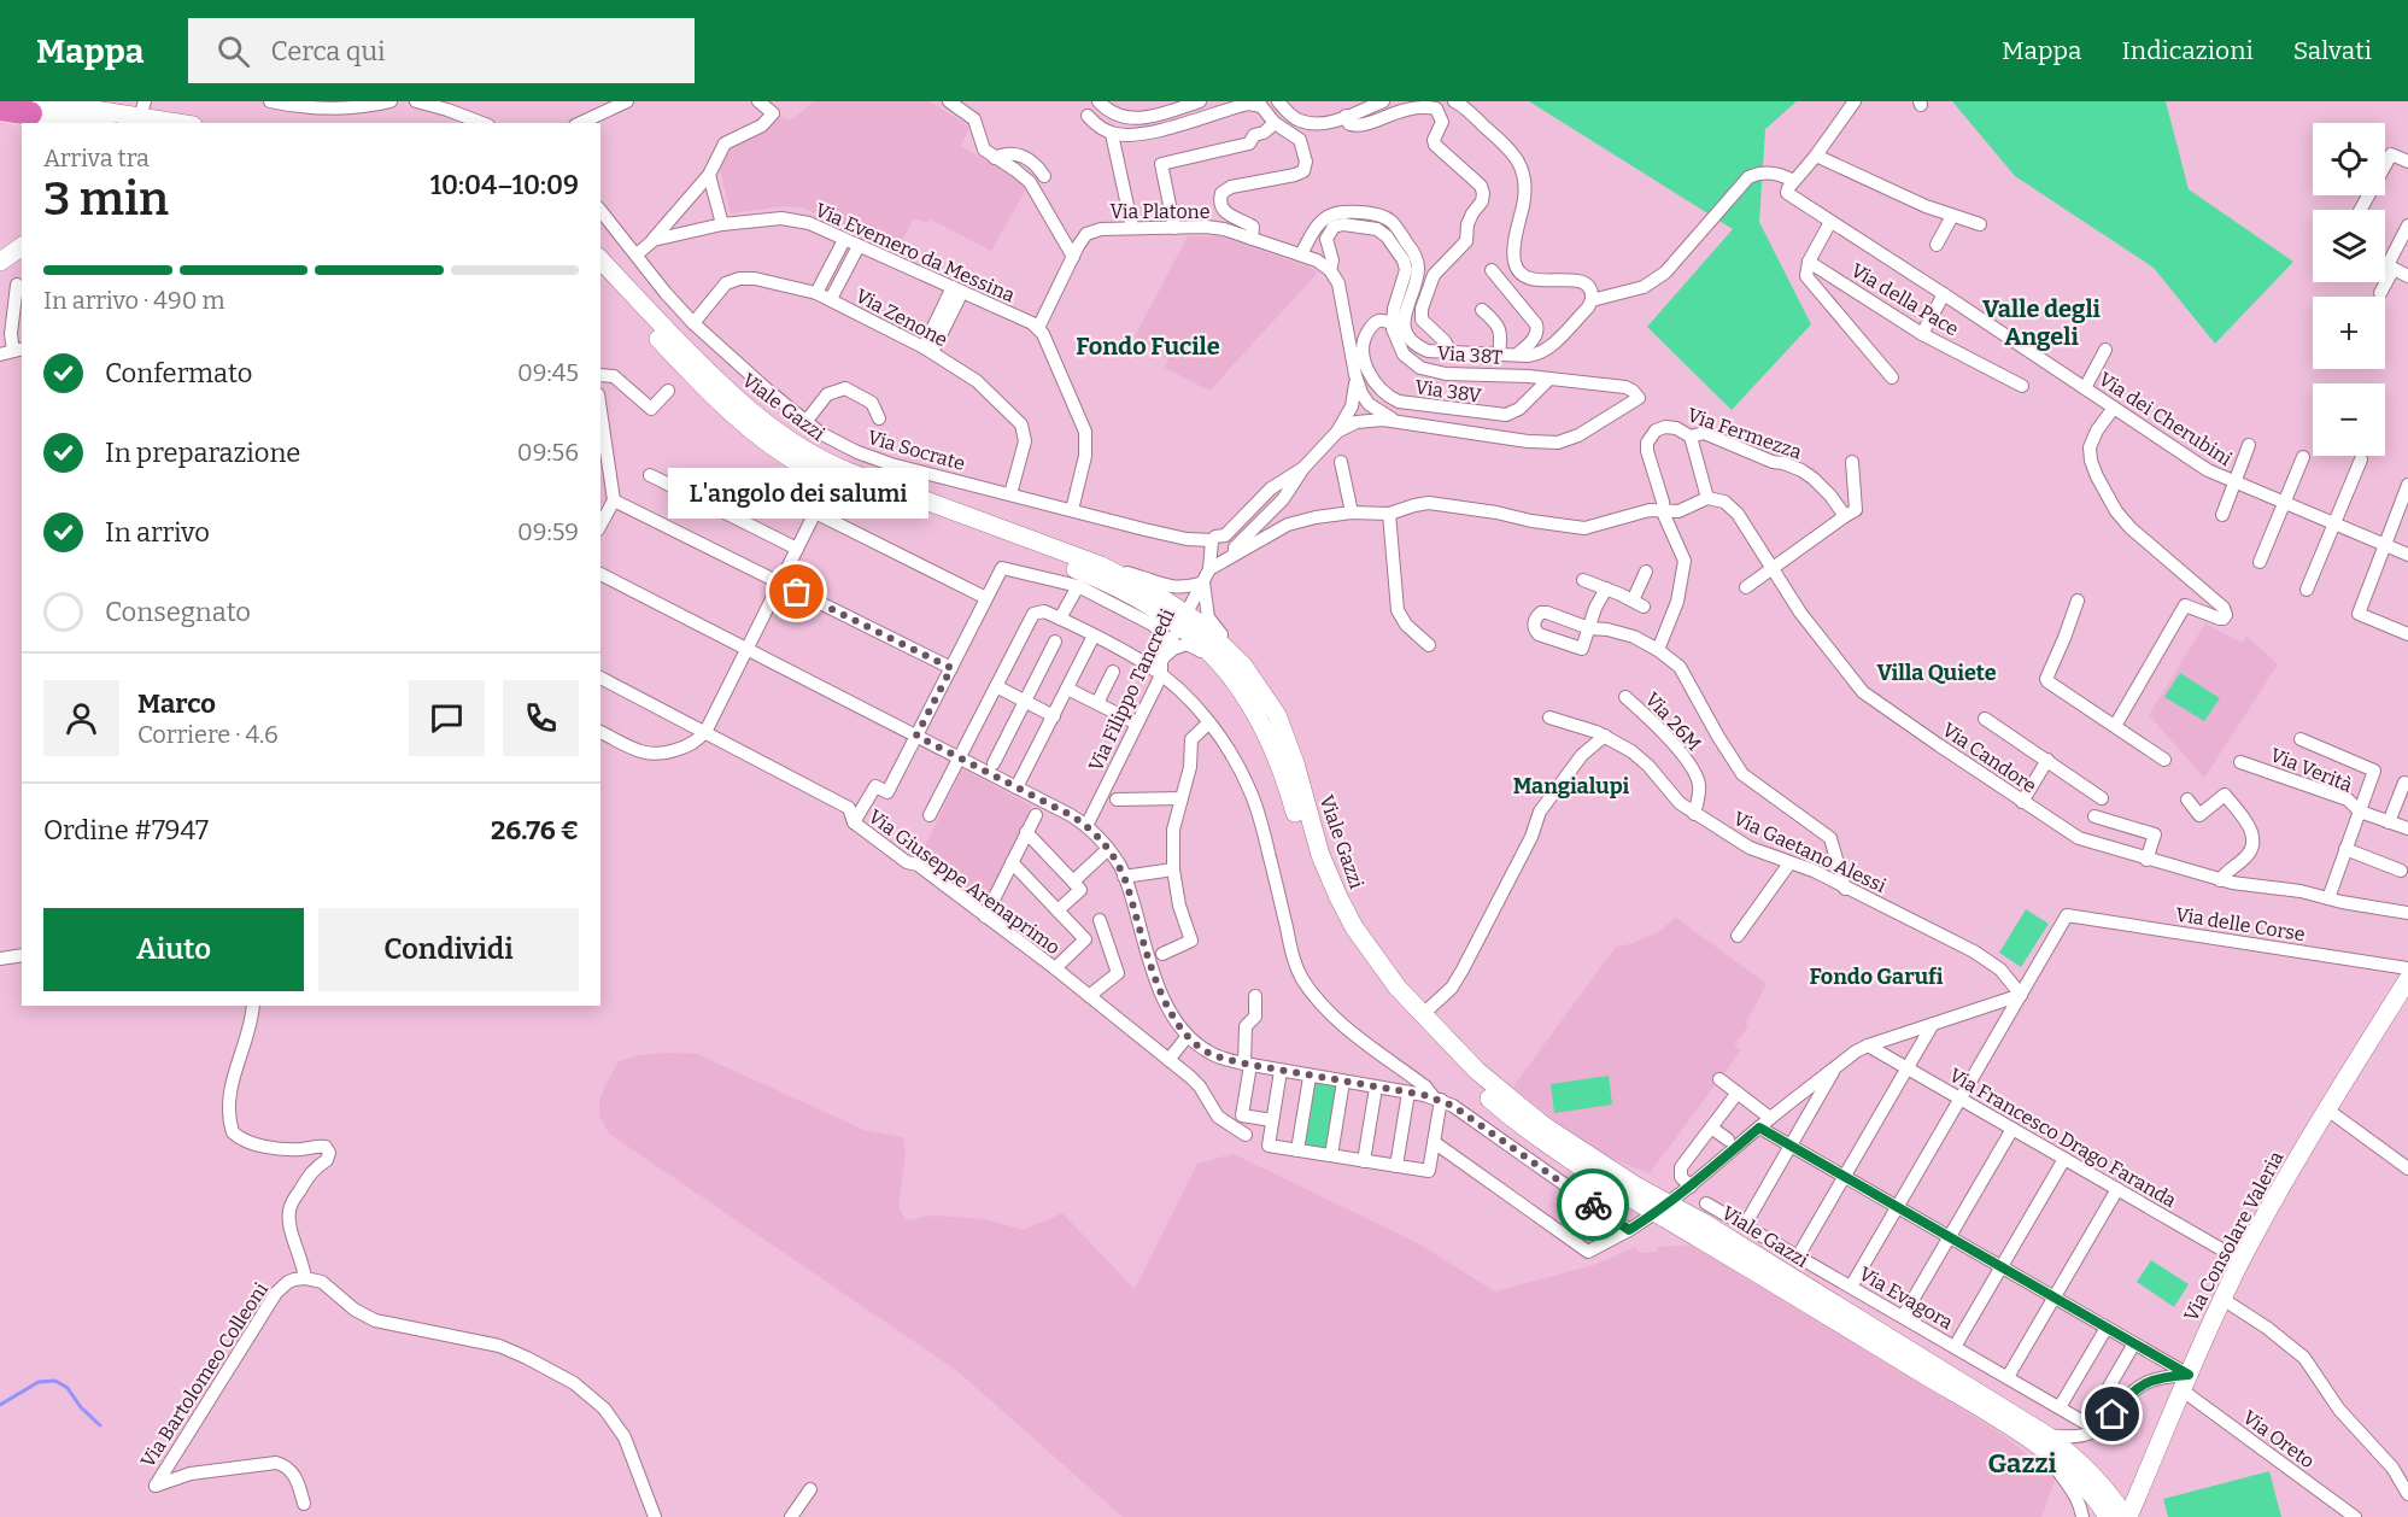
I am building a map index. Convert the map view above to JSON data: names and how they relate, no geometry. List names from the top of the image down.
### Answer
{
  "streets": {
    "main road": ["Viale Gazzi", "Via Consolare Valeria"],
    "street": [
      "Via Platone",
      "Via Evemero da Messina",
      "Via della Pace",
      "Via Zenone",
      "Via 38T",
      "Via 38V",
      "Via dei Cherubini",
      "Via Fermezza",
      "Via Socrate",
      "Via Filippo Tancredi",
      "Via 26M",
      "Via Candore",
      "Via Verità",
      "Via Gaetano Alessi",
      "Via Giuseppe Arenaprimo",
      "Via delle Corse",
      "Via Francesco Drago Faranda",
      "Via Evagora",
      "Via Bartolomeo Colleoni",
      "Via Oreto"
    ]
  },
  "crossings": [
    ["Via Platone", "Via Evemero da Messina"],
    ["Via Zenone", "Via Socrate"],
    ["Via 38T", "Via 38V"],
    ["Viale Gazzi", "Via Filippo Tancredi"],
    ["Viale Gazzi", "Via Consolare Valeria"],
    ["Via Socrate", "Via Filippo Tancredi"],
    ["Via 26M", "Via Gaetano Alessi"],
    ["Via Gaetano Alessi", "Via delle Corse"],
    ["Via Francesco Drago Faranda", "Via Consolare Valeria"],
    ["Via Consolare Valeria", "Via Oreto"],
    ["Via Evagora", "Via Oreto"]
  ],
  "districts": [
    "Valle degli Angeli",
    "Fondo Fucile",
    "Villa Quiete",
    "Mangialupi",
    "Fondo Garufi",
    "Gazzi"
  ],
  "places": ["L'angolo dei salumi"],
  "page": {
    "header": "Mappa",
    "search": "Cerca qui",
    "nav": ["Mappa", "Indicazioni", "Salvati"],
    "map_buttons": ["+", "−"],
    "heading": ["3 min", "Arriva tra", "10:04–10:09"],
    "panel": [
      "Marco",
      "Corriere · 4.6",
      "Ordine #7947",
      "26.76 €"
    ],
    "bar": "In arrivo · 490 m",
    "list": [
      ["Confermato", "09:45"],
      ["In preparazione", "09:56"],
      ["In arrivo", "09:59"],
      "Consegnato"
    ],
    "bubble": "L'angolo dei salumi",
    "buttons": ["Aiuto", "Condividi"]
  }
}
